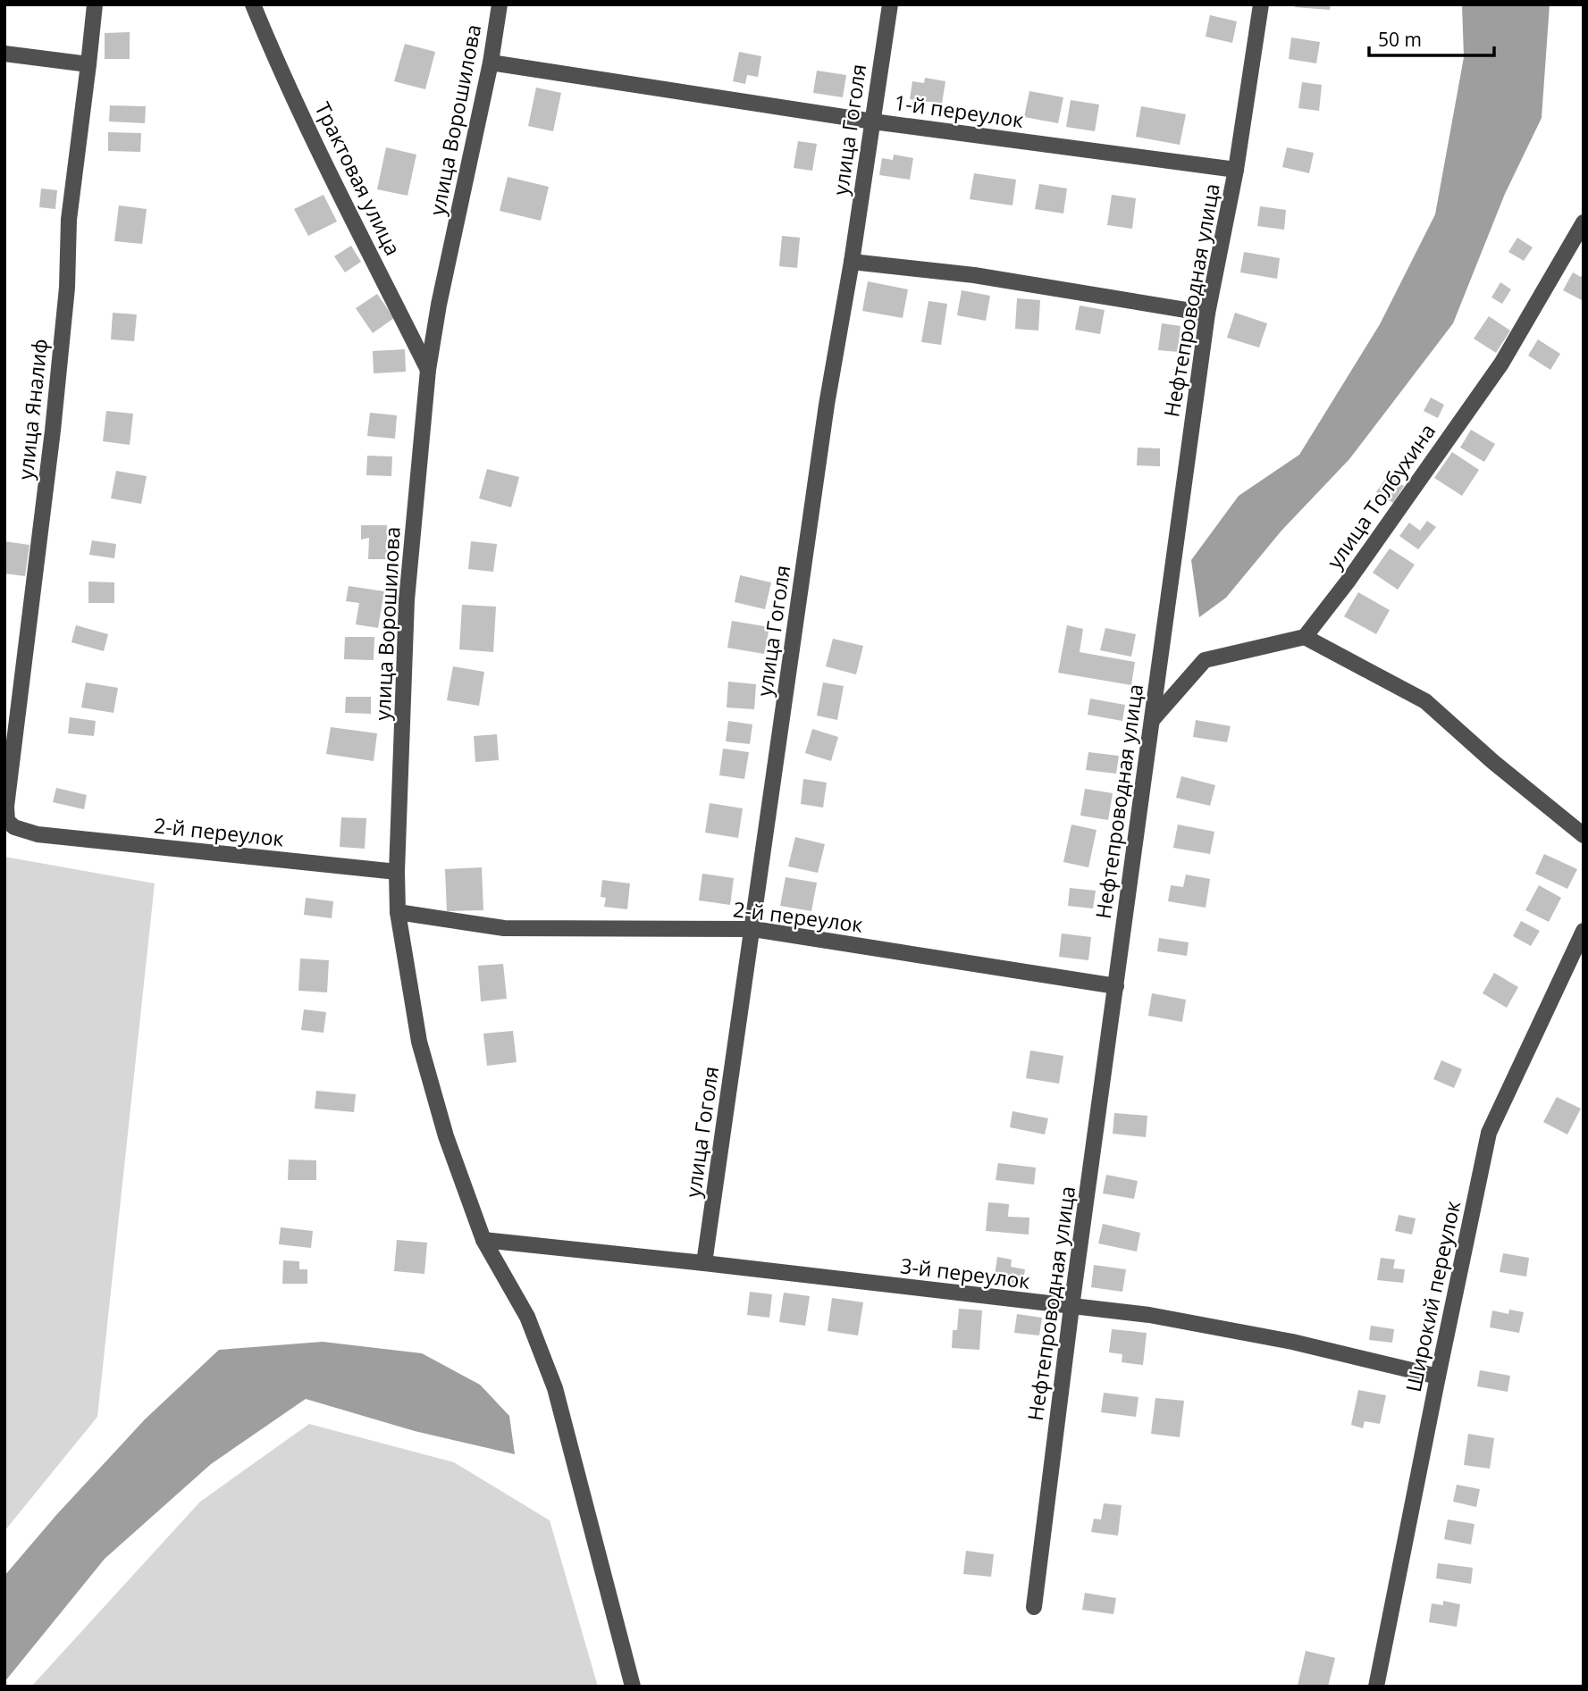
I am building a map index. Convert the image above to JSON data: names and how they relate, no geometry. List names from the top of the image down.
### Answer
{
  "streets": {
    "street": [
      "1-й переулок",
      "улица Ворошилова",
      "улица Гоголя",
      "Трактовая улица",
      "Нефтепроводная улица",
      "улица Яналиф",
      "улица Толбухина",
      "2-й переулок",
      "3-й переулок",
      "Широкий переулок"
    ]
  },
  "crossings": [
    ["1-й переулок", "улица Ворошилова"],
    ["1-й переулок", "улица Гоголя"],
    ["1-й переулок", "Нефтепроводная улица"],
    ["улица Ворошилова", "Трактовая улица"],
    ["улица Ворошилова", "2-й переулок"],
    ["улица Ворошилова", "3-й переулок"],
    ["улица Гоголя", "2-й переулок"],
    ["улица Гоголя", "3-й переулок"],
    ["Нефтепроводная улица", "2-й переулок"],
    ["Нефтепроводная улица", "3-й переулок"],
    ["улица Яналиф", "2-й переулок"],
    ["3-й переулок", "Широкий переулок"]
  ],
  "scale_bar": "50 m"
}
